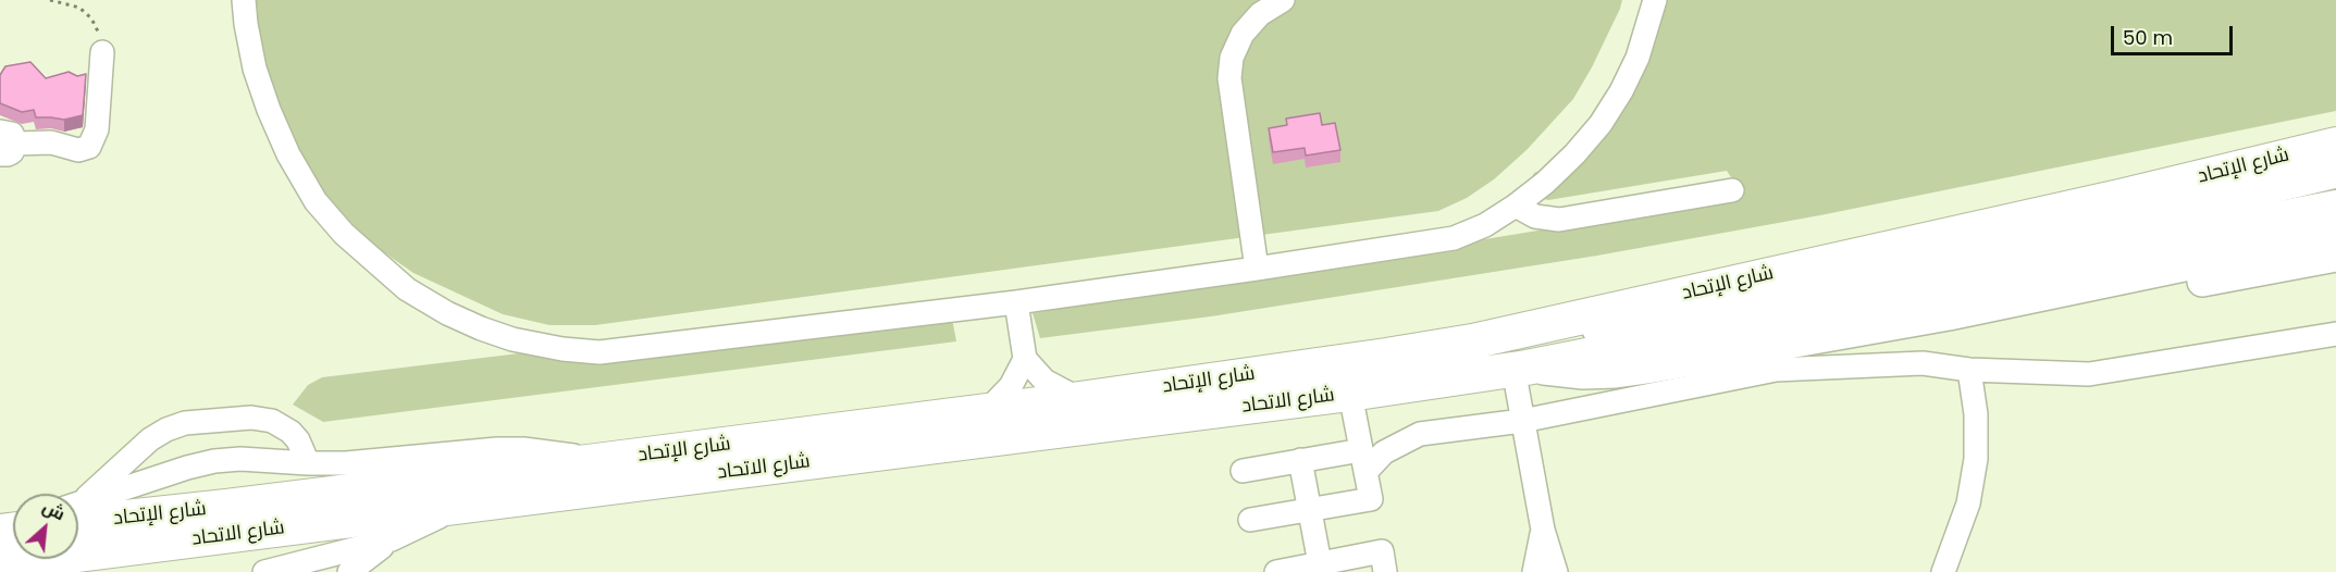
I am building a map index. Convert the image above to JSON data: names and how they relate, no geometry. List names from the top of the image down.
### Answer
{
  "streets": {
    "highway": ["شارع الإتحاد", "شارع الاتحاد"]
  },
  "scale_bar": "50 m",
  "north": "top right"
}
